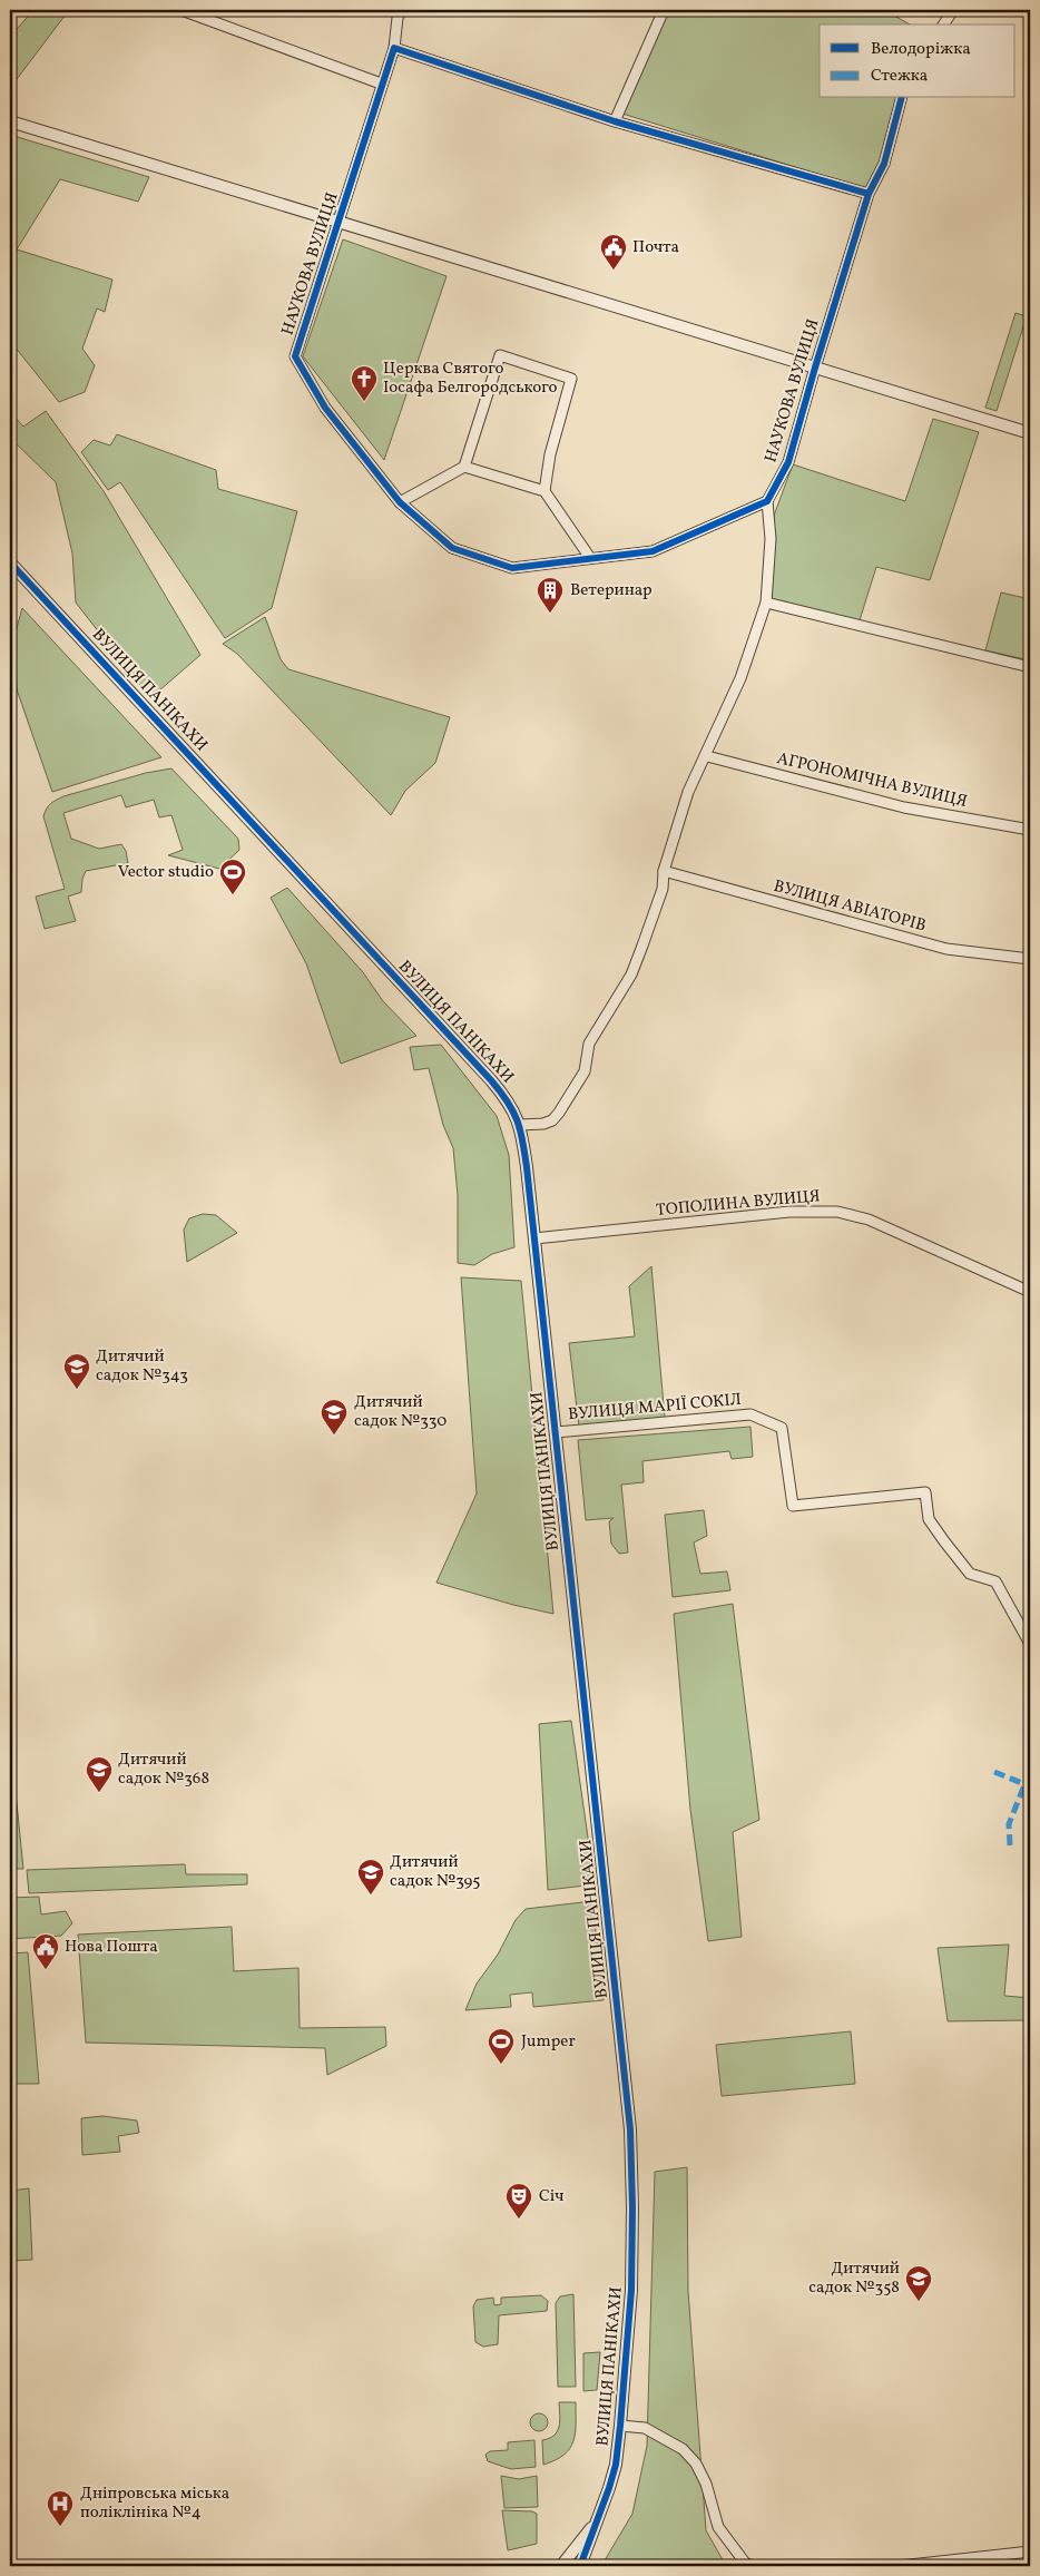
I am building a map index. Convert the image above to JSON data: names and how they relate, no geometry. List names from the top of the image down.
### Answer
{
  "streets": {
    "street": [
      "НАУКОВА ВУЛИЦЯ",
      "ВУЛИЦЯ ПАНІКАХИ",
      "АГРОНОМІЧНА ВУЛИЦЯ",
      "ВУЛИЦЯ АВІАТОРІВ",
      "ТОПОЛИНА ВУЛИЦЯ",
      "ВУЛИЦЯ МАРІЇ СОКІЛ"
    ]
  },
  "crossings": [
    ["ВУЛИЦЯ ПАНІКАХИ", "ТОПОЛИНА ВУЛИЦЯ"],
    ["ВУЛИЦЯ ПАНІКАХИ", "ВУЛИЦЯ МАРІЇ СОКІЛ"]
  ],
  "places": {
    "public building": ["Почта", "Нова Пошта"],
    "church": ["Церква Святого Іосафа Белгородського"],
    "building": ["Ветеринар"],
    "sports": ["Vector studio", "Jumper"],
    "school or university": [
      "Дитячий садок №343",
      "Дитячий садок №330",
      "Дитячий садок №368",
      "Дитячий садок №395",
      "Дитячий садок №358"
    ],
    "theatre": ["Січ"],
    "hospital": ["Дніпровська міська поліклініка №4"]
  },
  "legend": ["Велодоріжка", "Стежка"]
}
